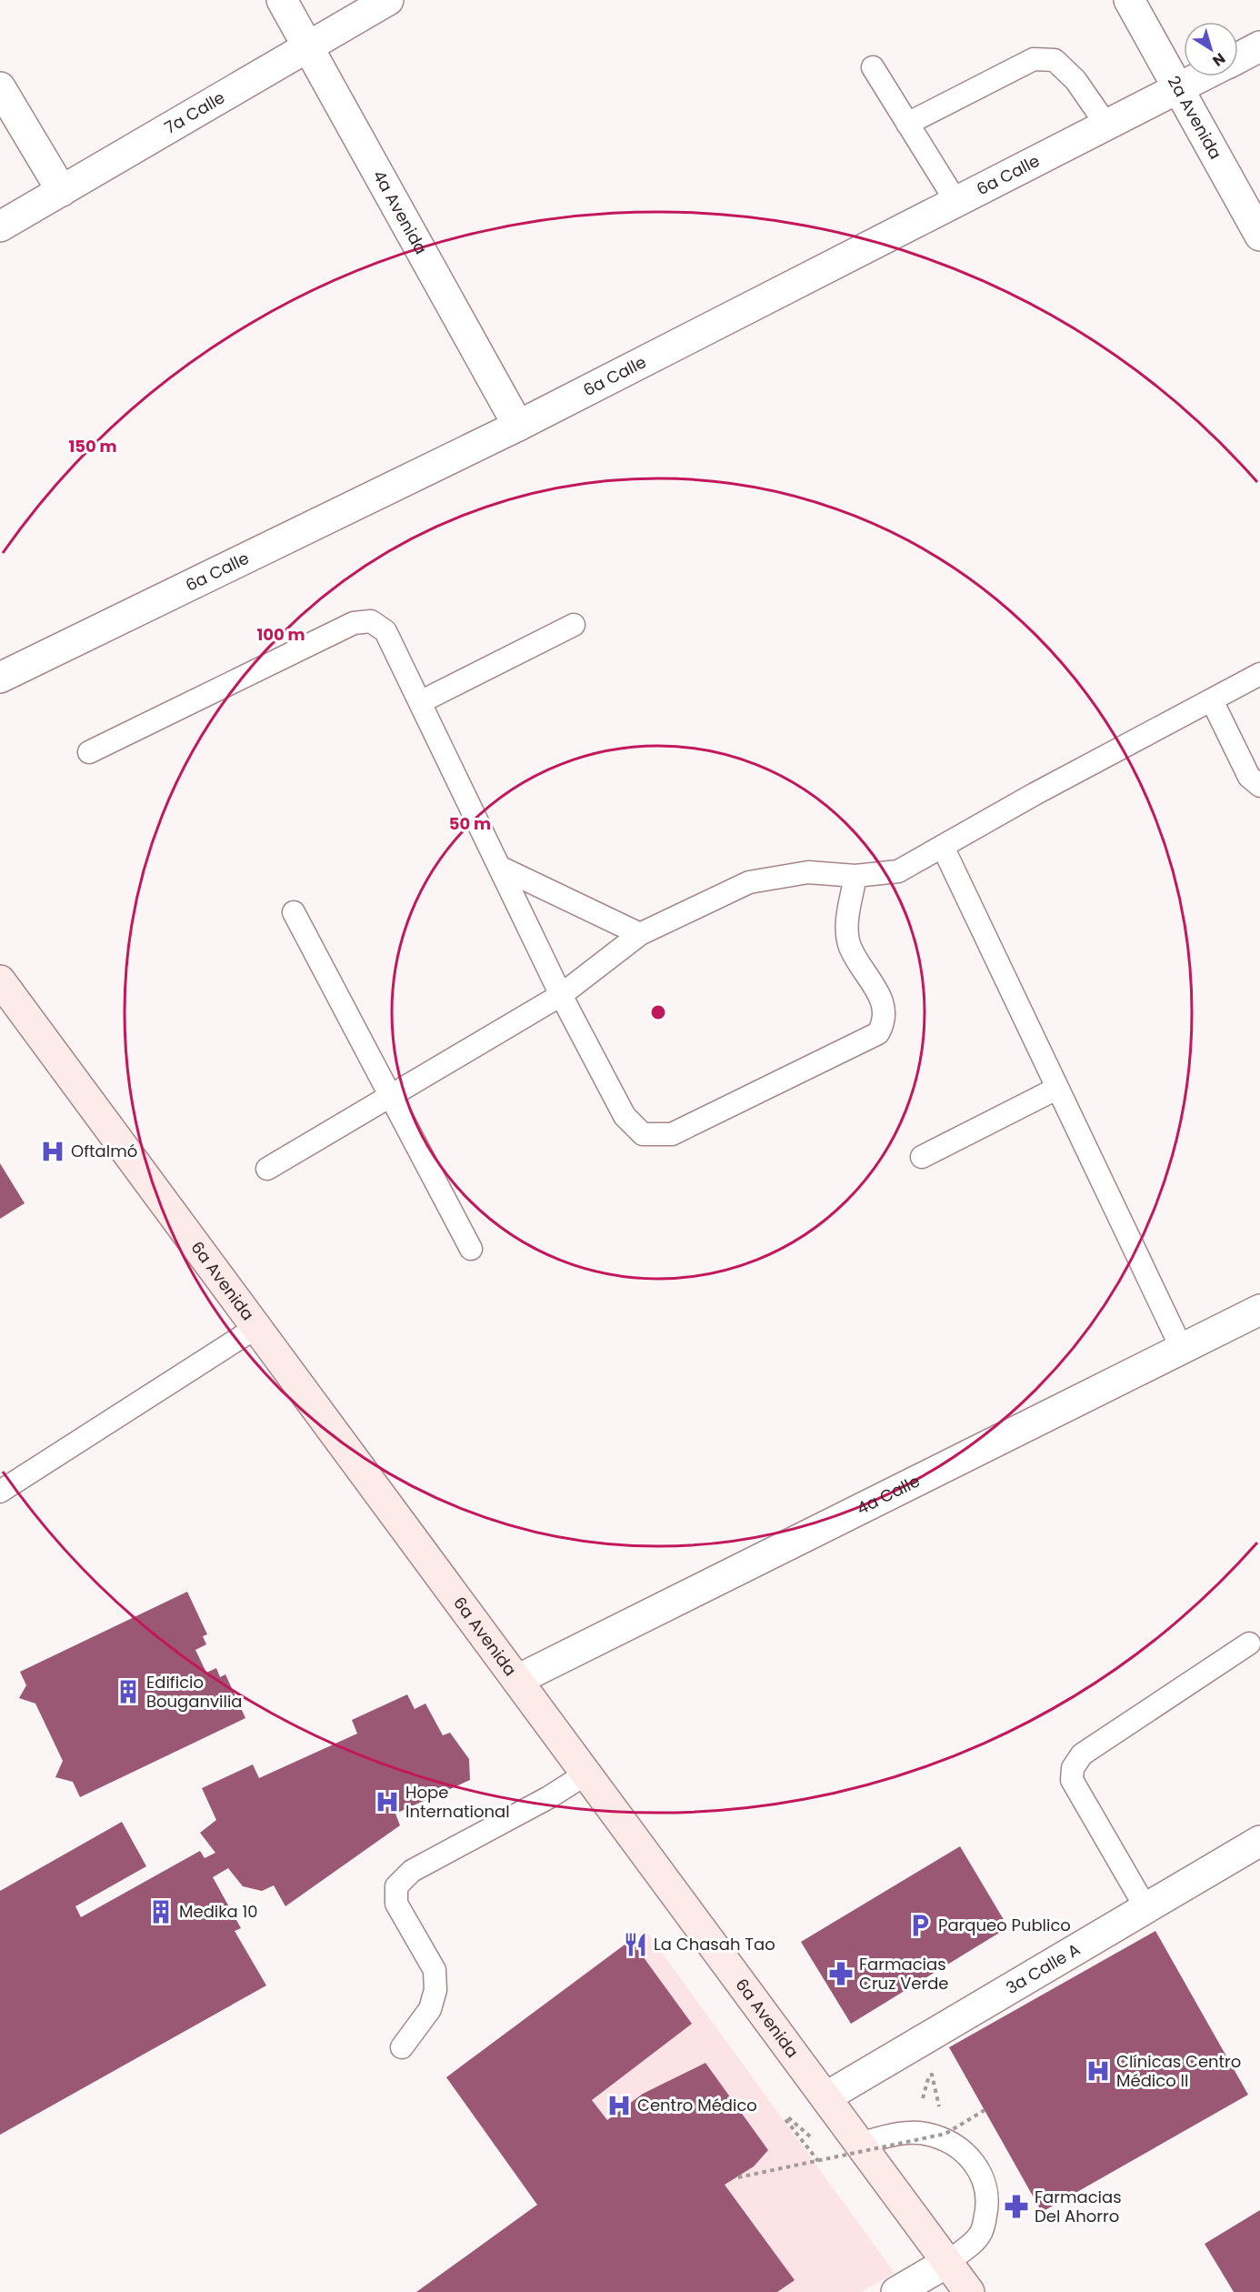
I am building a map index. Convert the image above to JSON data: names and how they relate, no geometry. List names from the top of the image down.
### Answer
{
  "streets": {
    "main road": ["6a Avenida"],
    "street": [
      "7a Calle",
      "2a Avenida",
      "6a Calle",
      "4a Avenida",
      "4a Calle",
      "3a Calle A"
    ]
  },
  "crossings": [
    ["7a Calle", "4a Avenida"],
    ["2a Avenida", "6a Calle"],
    ["6a Calle", "4a Avenida"],
    ["6a Avenida", "4a Calle"],
    ["6a Avenida", "3a Calle A"]
  ],
  "places": {
    "hospital": [
      "Oftalmó",
      "Hope International",
      "Clínicas Centro Médico II",
      "Centro Médico"
    ],
    "building": ["Edificio Bouganvilia", "Medika 10"],
    "parking": ["Parqueo Publico"],
    "restaurant": ["La Chasah Tao"],
    "pharmacy": ["Farmacias Cruz Verde", "Farmacias Del Ahorro"]
  },
  "north": "bottom right",
  "rings": ["150 m", "100 m", "50 m"]
}
